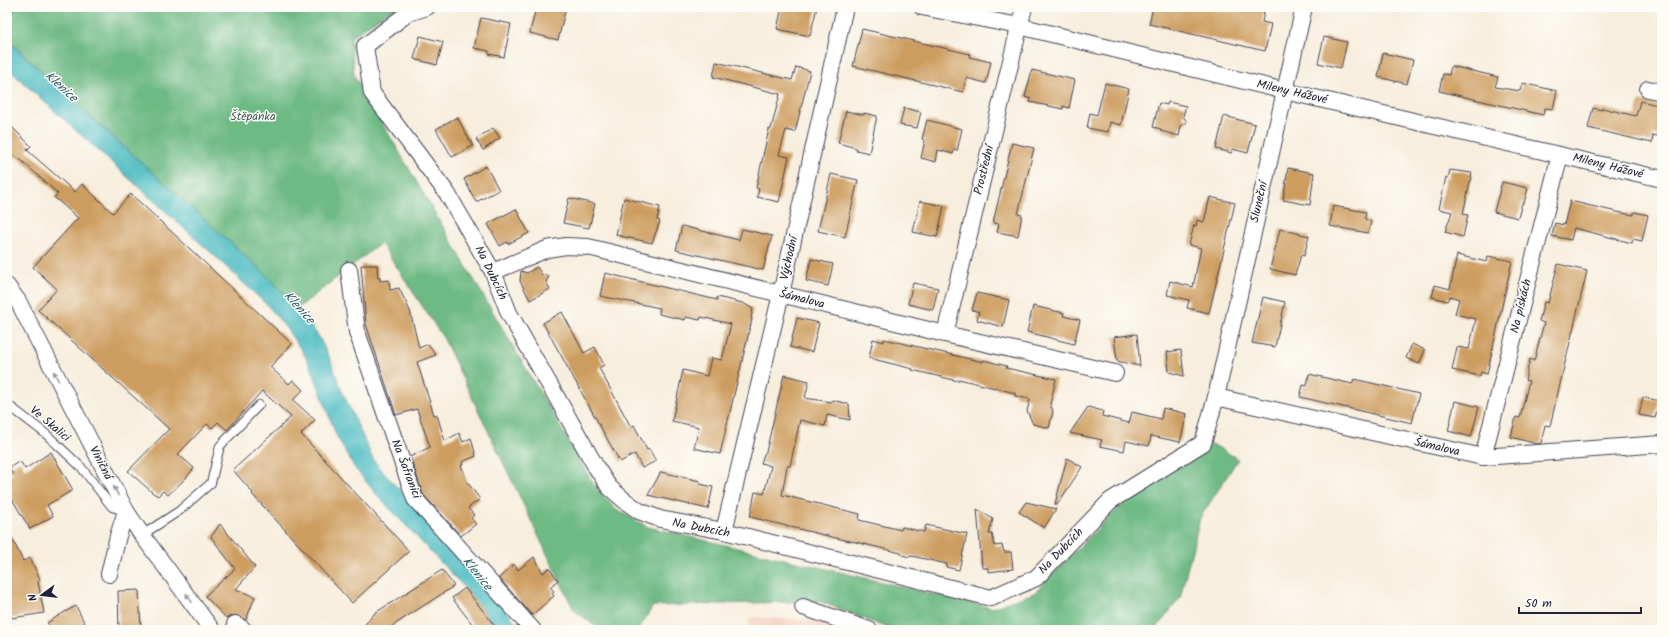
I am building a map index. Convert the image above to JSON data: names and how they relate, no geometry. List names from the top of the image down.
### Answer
{
  "streets": {
    "street": [
      "Mileny Hážové",
      "Prostřední",
      "Sluneční",
      "Východní",
      "Na Dubcích",
      "Šámalova",
      "Na pískách",
      "Viničná",
      "Na Šafranici"
    ],
    "lane": ["Ve Skalici"]
  },
  "crossings": [
    ["Mileny Hážové", "Prostřední"],
    ["Mileny Hážové", "Sluneční"],
    ["Mileny Hážové", "Na pískách"],
    ["Prostřední", "Šámalova"],
    ["Sluneční", "Na Dubcích"],
    ["Sluneční", "Šámalova"],
    ["Východní", "Na Dubcích"],
    ["Východní", "Šámalova"],
    ["Na Dubcích", "Šámalova"],
    ["Šámalova", "Na pískách"],
    ["Ve Skalici", "Viničná"]
  ],
  "one_way": ["Viničná"],
  "water": ["Klenice"],
  "parks": ["Štěpánka"],
  "scale_bar": "50 m",
  "north": "left"
}
